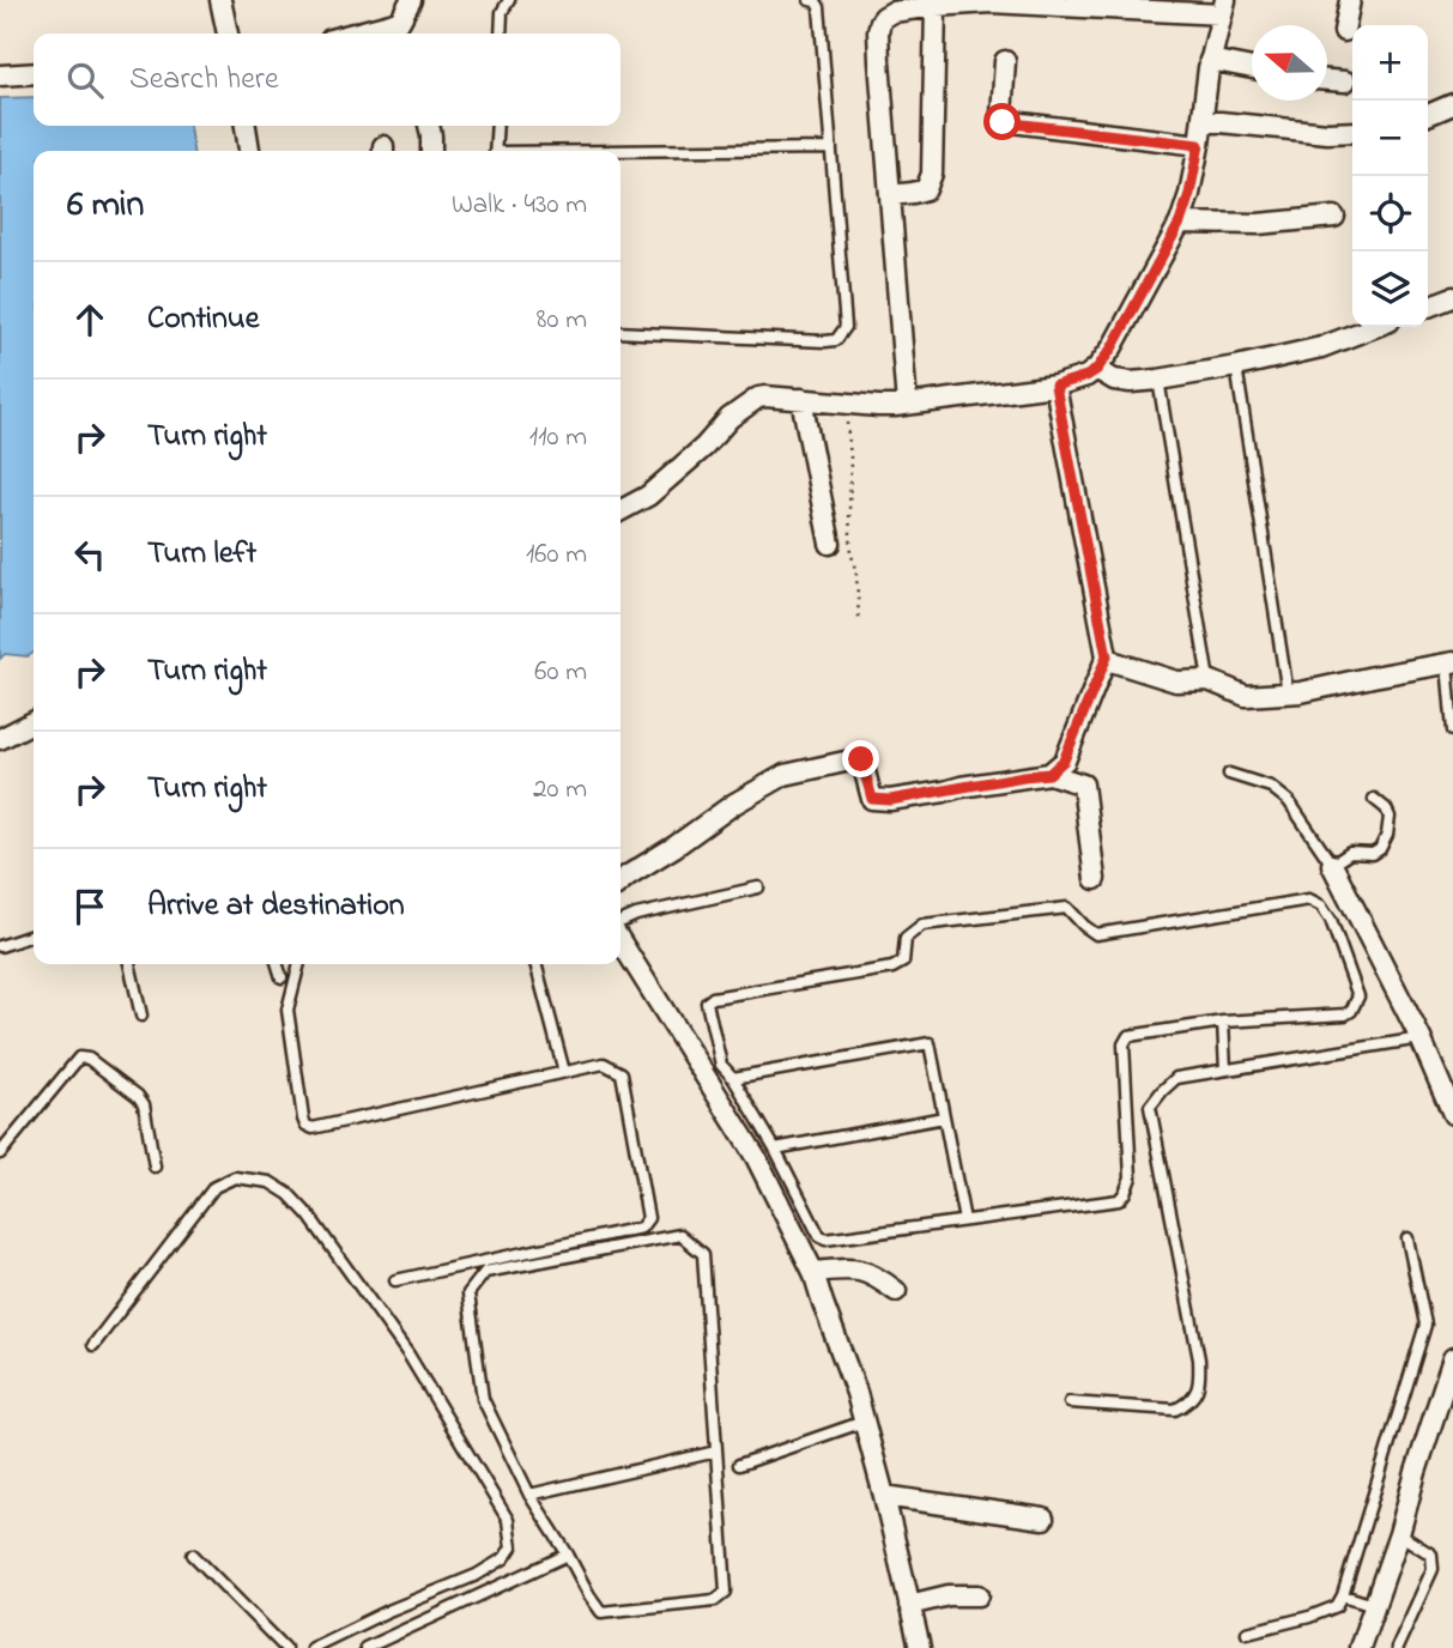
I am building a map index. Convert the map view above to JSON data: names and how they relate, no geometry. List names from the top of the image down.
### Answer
{
  "north": "left",
  "page": {
    "map_buttons": ["+", "−"],
    "search": "Search here",
    "heading": ["6 min", "Walk · 430 m"],
    "list": [
      ["Continue", "80 m"],
      ["Turn right", "110 m"],
      ["Turn left", "160 m"],
      ["Turn right", "60 m"],
      ["Turn right", "20 m"],
      "Arrive at destination"
    ]
  }
}
